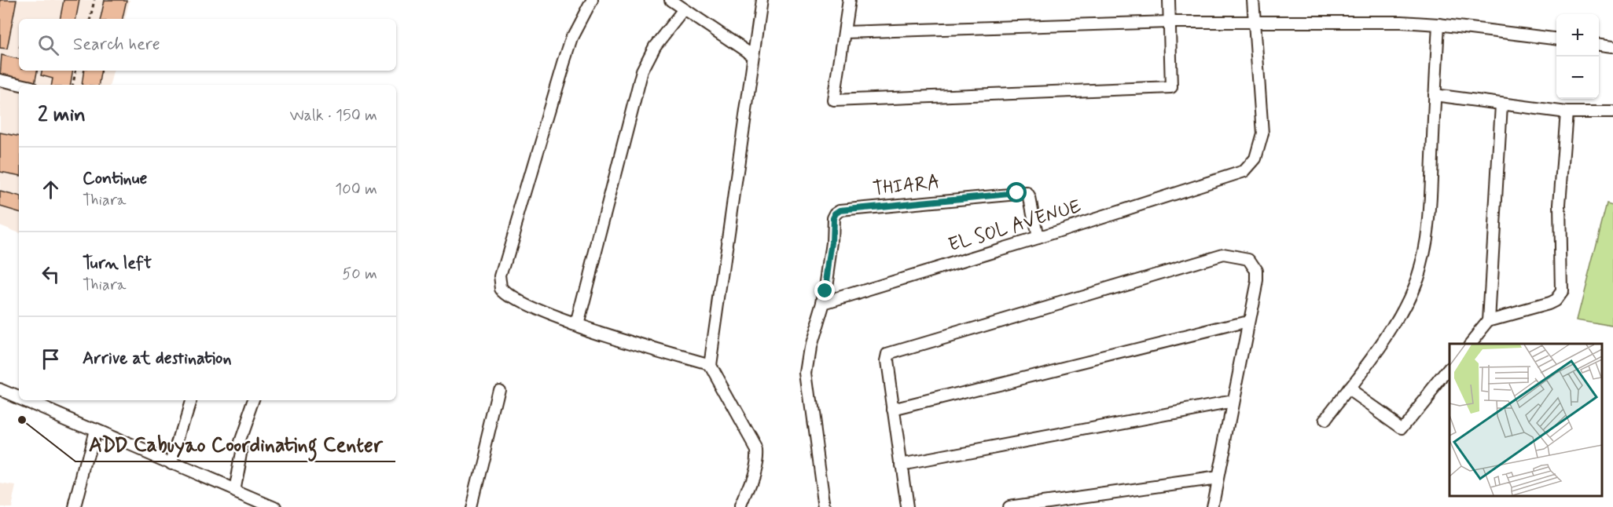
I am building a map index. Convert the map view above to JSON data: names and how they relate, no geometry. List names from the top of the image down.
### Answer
{
  "streets": {
    "street": ["THIARA", "EL SOL AVENUE"]
  },
  "crossings": [
    ["THIARA", "EL SOL AVENUE"]
  ],
  "places": ["ADD Cabuyao Coordinating Center"],
  "page": {
    "map_buttons": ["+", "−"],
    "search": "Search here",
    "heading": ["2 min", "Walk · 150 m"],
    "list": [
      ["Continue", "Thiara", "100 m"],
      ["Turn left", "Thiara", "50 m"],
      "Arrive at destination"
    ]
  }
}
